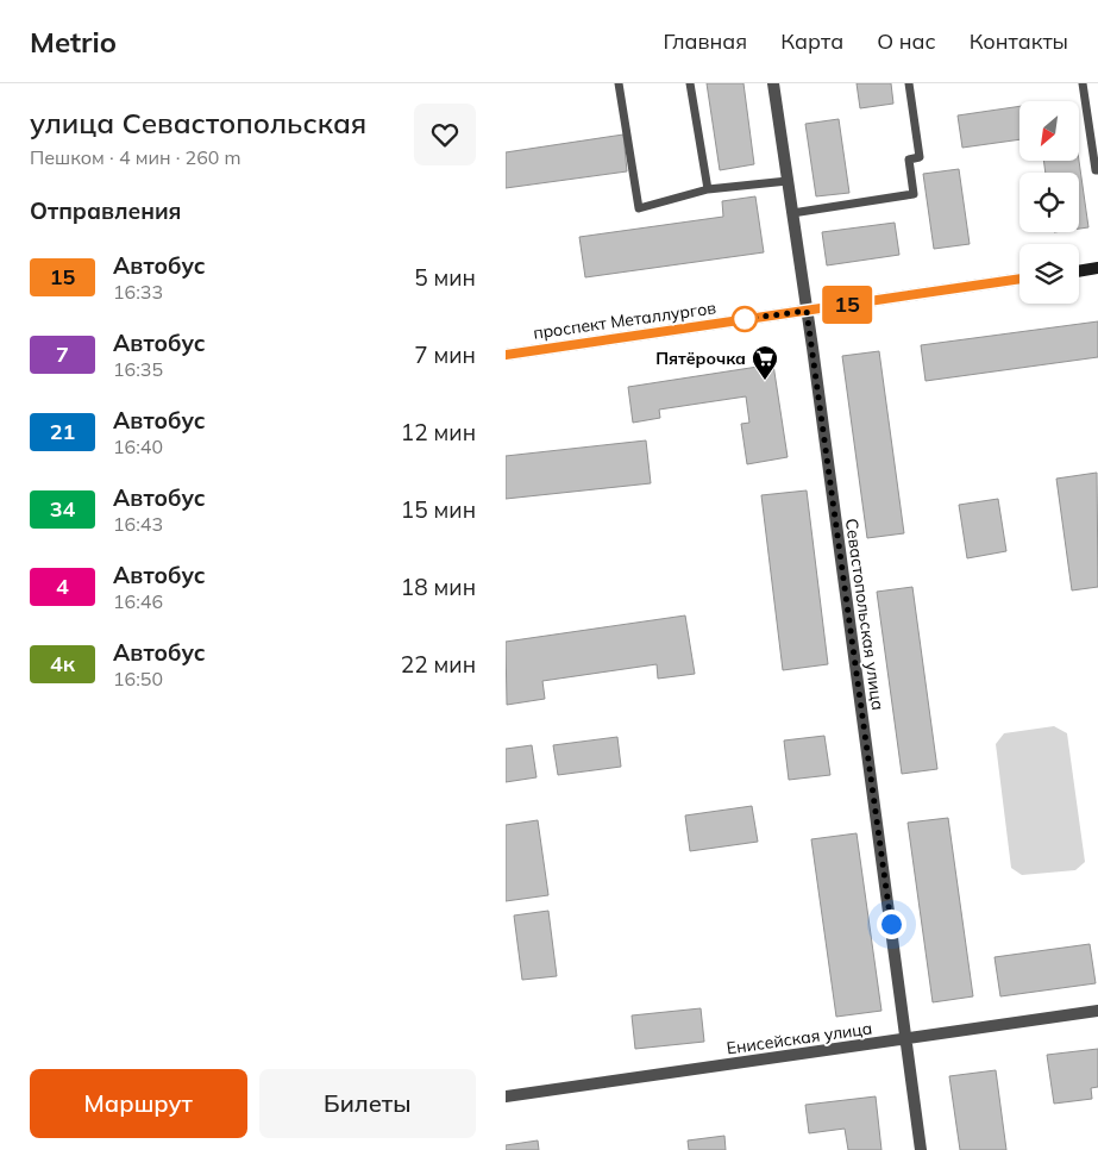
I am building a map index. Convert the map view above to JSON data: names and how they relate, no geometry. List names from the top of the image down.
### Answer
{
  "streets": {
    "street": ["проспект Металлургов", "Севастопольская улица", "Енисейская улица"]
  },
  "crossings": [
    ["проспект Металлургов", "Севастопольская улица"],
    ["Севастопольская улица", "Енисейская улица"]
  ],
  "places": {
    "supermarket": ["Пятёрочка"]
  },
  "lines": ["bus line 15"],
  "north": "bottom left",
  "page": {
    "header": "Metrio",
    "nav": [
      "Главная",
      "Карта",
      "О нас",
      "Контакты"
    ],
    "heading": [
      ["улица Севастопольская", "Пешком · 4 мин · 260 m"],
      "Отправления"
    ],
    "on_map": "15",
    "list": [
      {
        "mark": "15",
        "name": "Автобус",
        "note": "16:33",
        "value": "5 мин"
      },
      {
        "mark": "7",
        "name": "Автобус",
        "note": "16:35",
        "value": "7 мин"
      },
      {
        "mark": "21",
        "name": "Автобус",
        "note": "16:40",
        "value": "12 мин"
      },
      {
        "mark": "34",
        "name": "Автобус",
        "note": "16:43",
        "value": "15 мин"
      },
      {
        "mark": "4",
        "name": "Автобус",
        "note": "16:46",
        "value": "18 мин"
      },
      {
        "mark": "4к",
        "name": "Автобус",
        "note": "16:50",
        "value": "22 мин"
      }
    ],
    "buttons": ["Маршрут", "Билеты"]
  }
}
